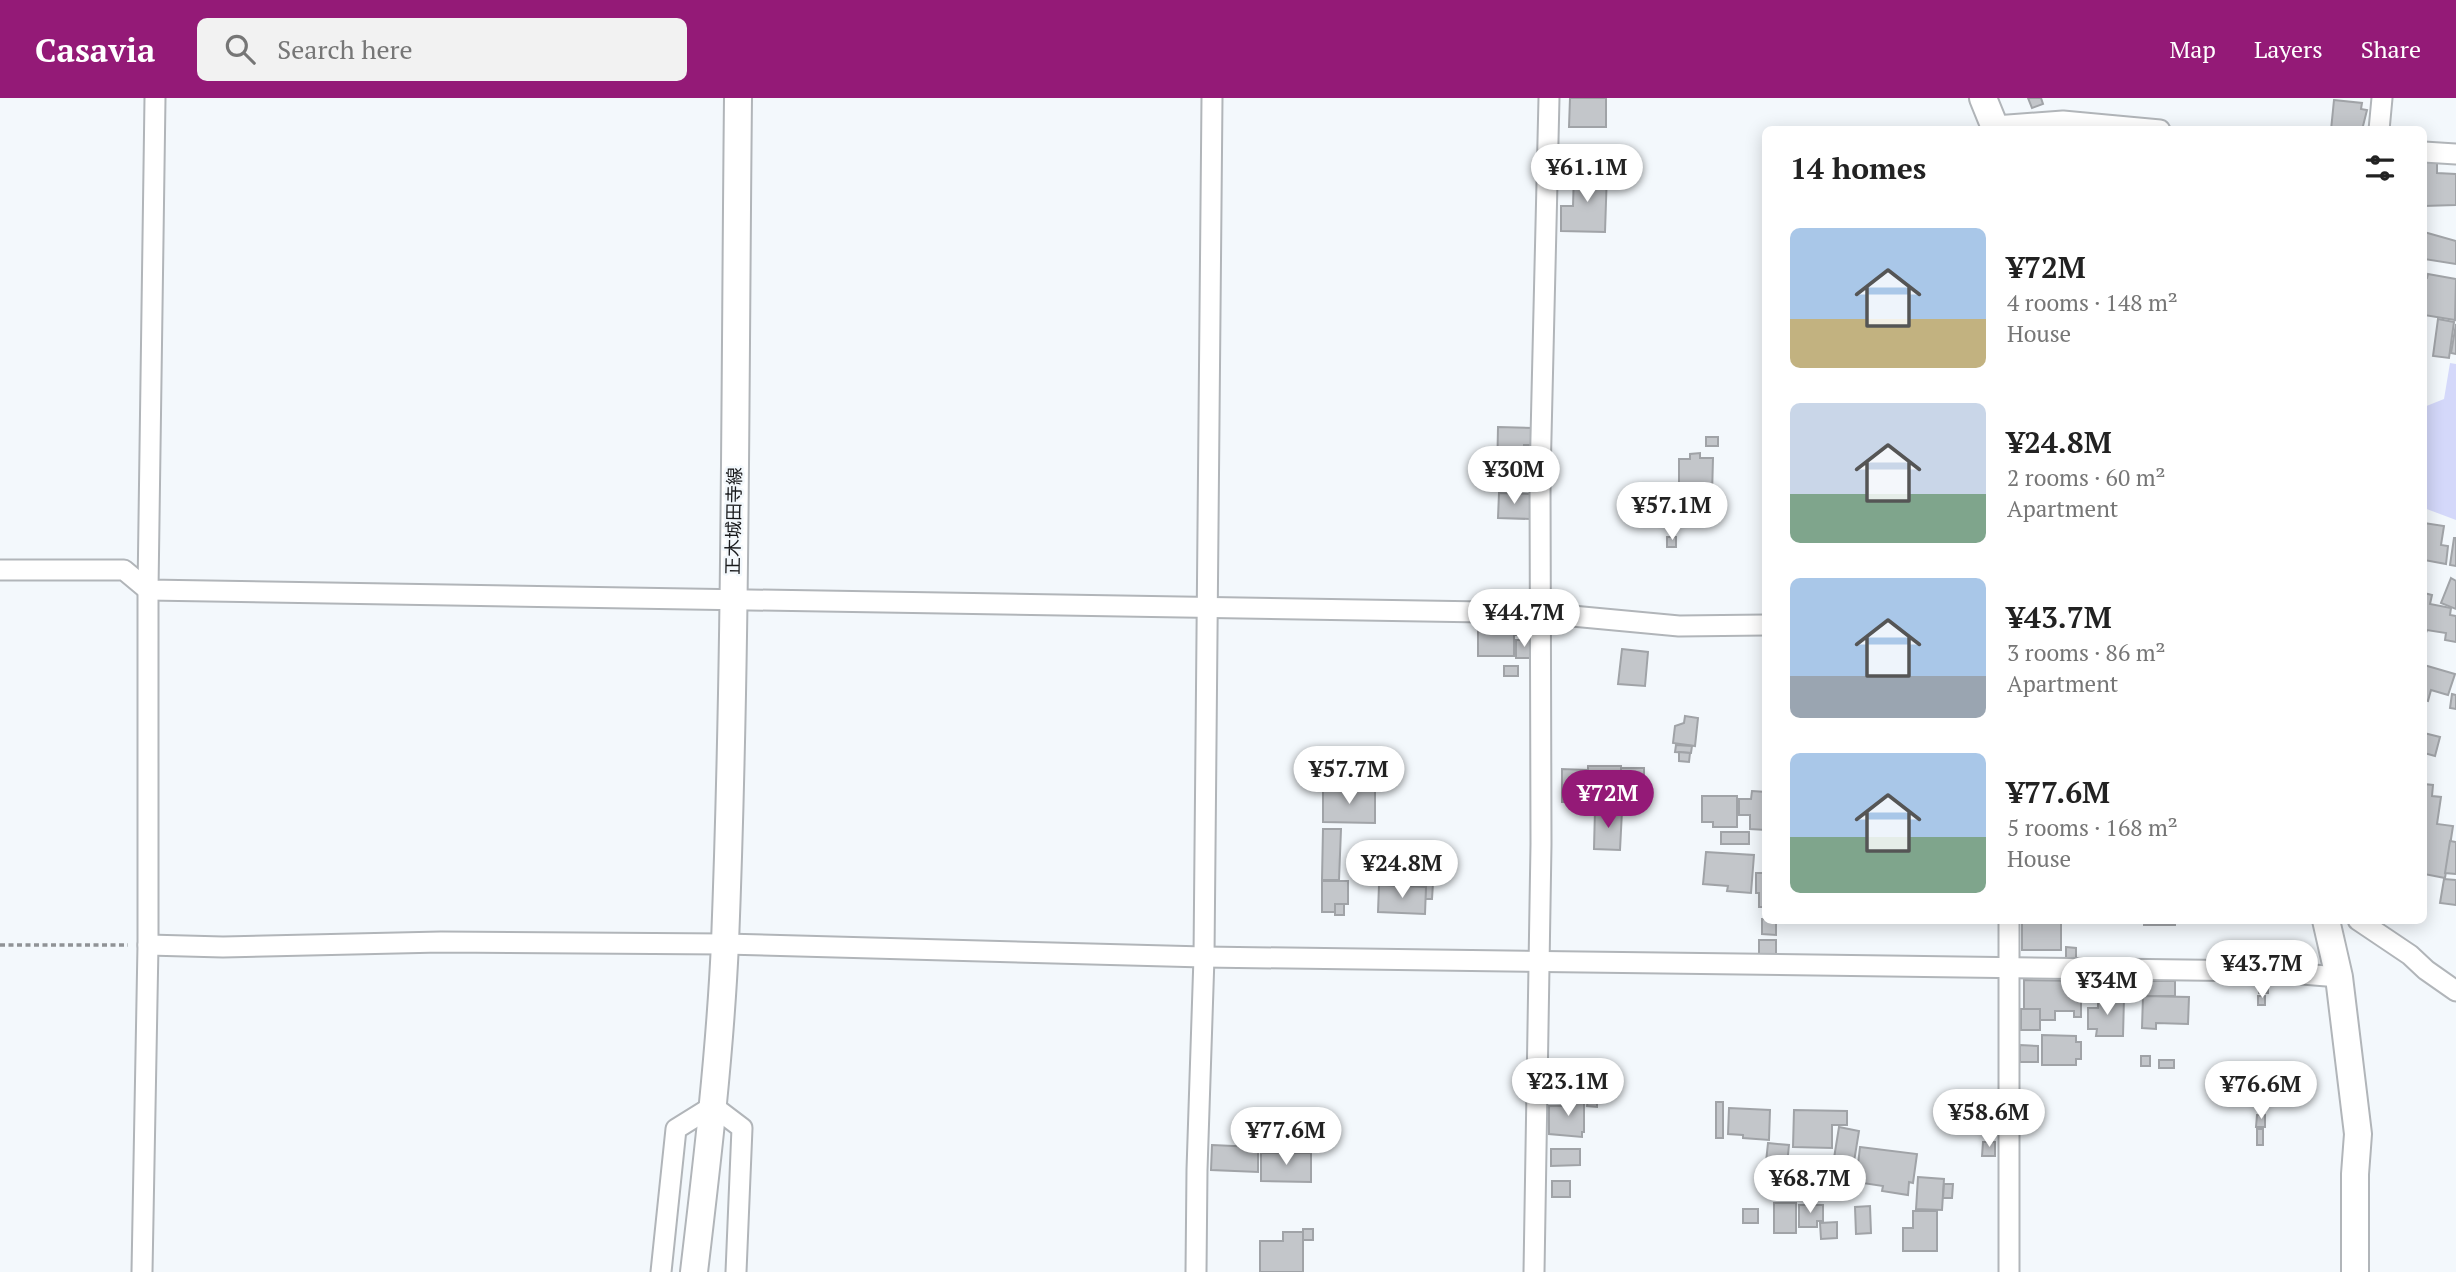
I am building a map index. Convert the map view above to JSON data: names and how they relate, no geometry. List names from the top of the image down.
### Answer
{
  "streets": {
    "street": ["正木城田寺線"]
  },
  "page": {
    "header": "Casavia",
    "search": "Search here",
    "nav": ["Map", "Layers", "Share"],
    "heading": "14 homes",
    "price": [
      "¥61.1M",
      "¥30M",
      "¥57.1M",
      "¥44.7M",
      "¥57.7M",
      "¥72M",
      "¥24.8M",
      "¥43.7M",
      "¥34M",
      "¥23.1M",
      "¥76.6M",
      "¥58.6M",
      "¥77.6M",
      "¥68.7M"
    ],
    "list": [
      {
        "name": "¥72M",
        "note": "4 rooms · 148 m² · House"
      },
      {
        "name": "¥24.8M",
        "note": "2 rooms · 60 m² · Apartment"
      },
      {
        "name": "¥43.7M",
        "note": "3 rooms · 86 m² · Apartment"
      },
      {
        "name": "¥77.6M",
        "note": "5 rooms · 168 m² · House"
      }
    ]
  }
}
